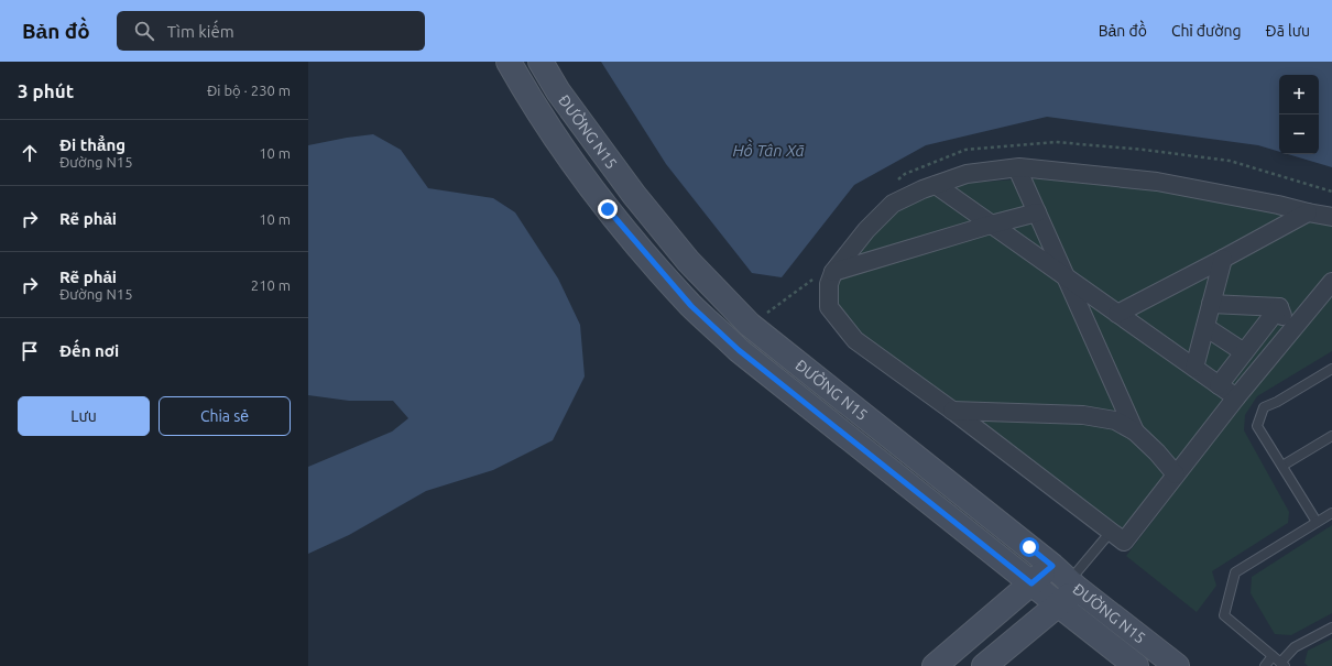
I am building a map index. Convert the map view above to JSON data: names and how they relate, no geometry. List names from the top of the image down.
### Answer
{
  "streets": {
    "street": ["ĐƯỜNG N15"]
  },
  "water": ["Hồ Tân Xã"],
  "page": {
    "header": "Bản đồ",
    "search": "Tìm kiếm",
    "nav": ["Bản đồ", "Chỉ đường", "Đã lưu"],
    "heading": ["3 phút", "Đi bộ · 230 m"],
    "map_buttons": ["+", "−"],
    "list": [
      ["Đi thẳng", "Đường N15", "10 m"],
      ["Rẽ phải", "10 m"],
      ["Rẽ phải", "Đường N15", "210 m"],
      "Đến nơi"
    ],
    "buttons": ["Lưu", "Chia sẻ"]
  }
}
